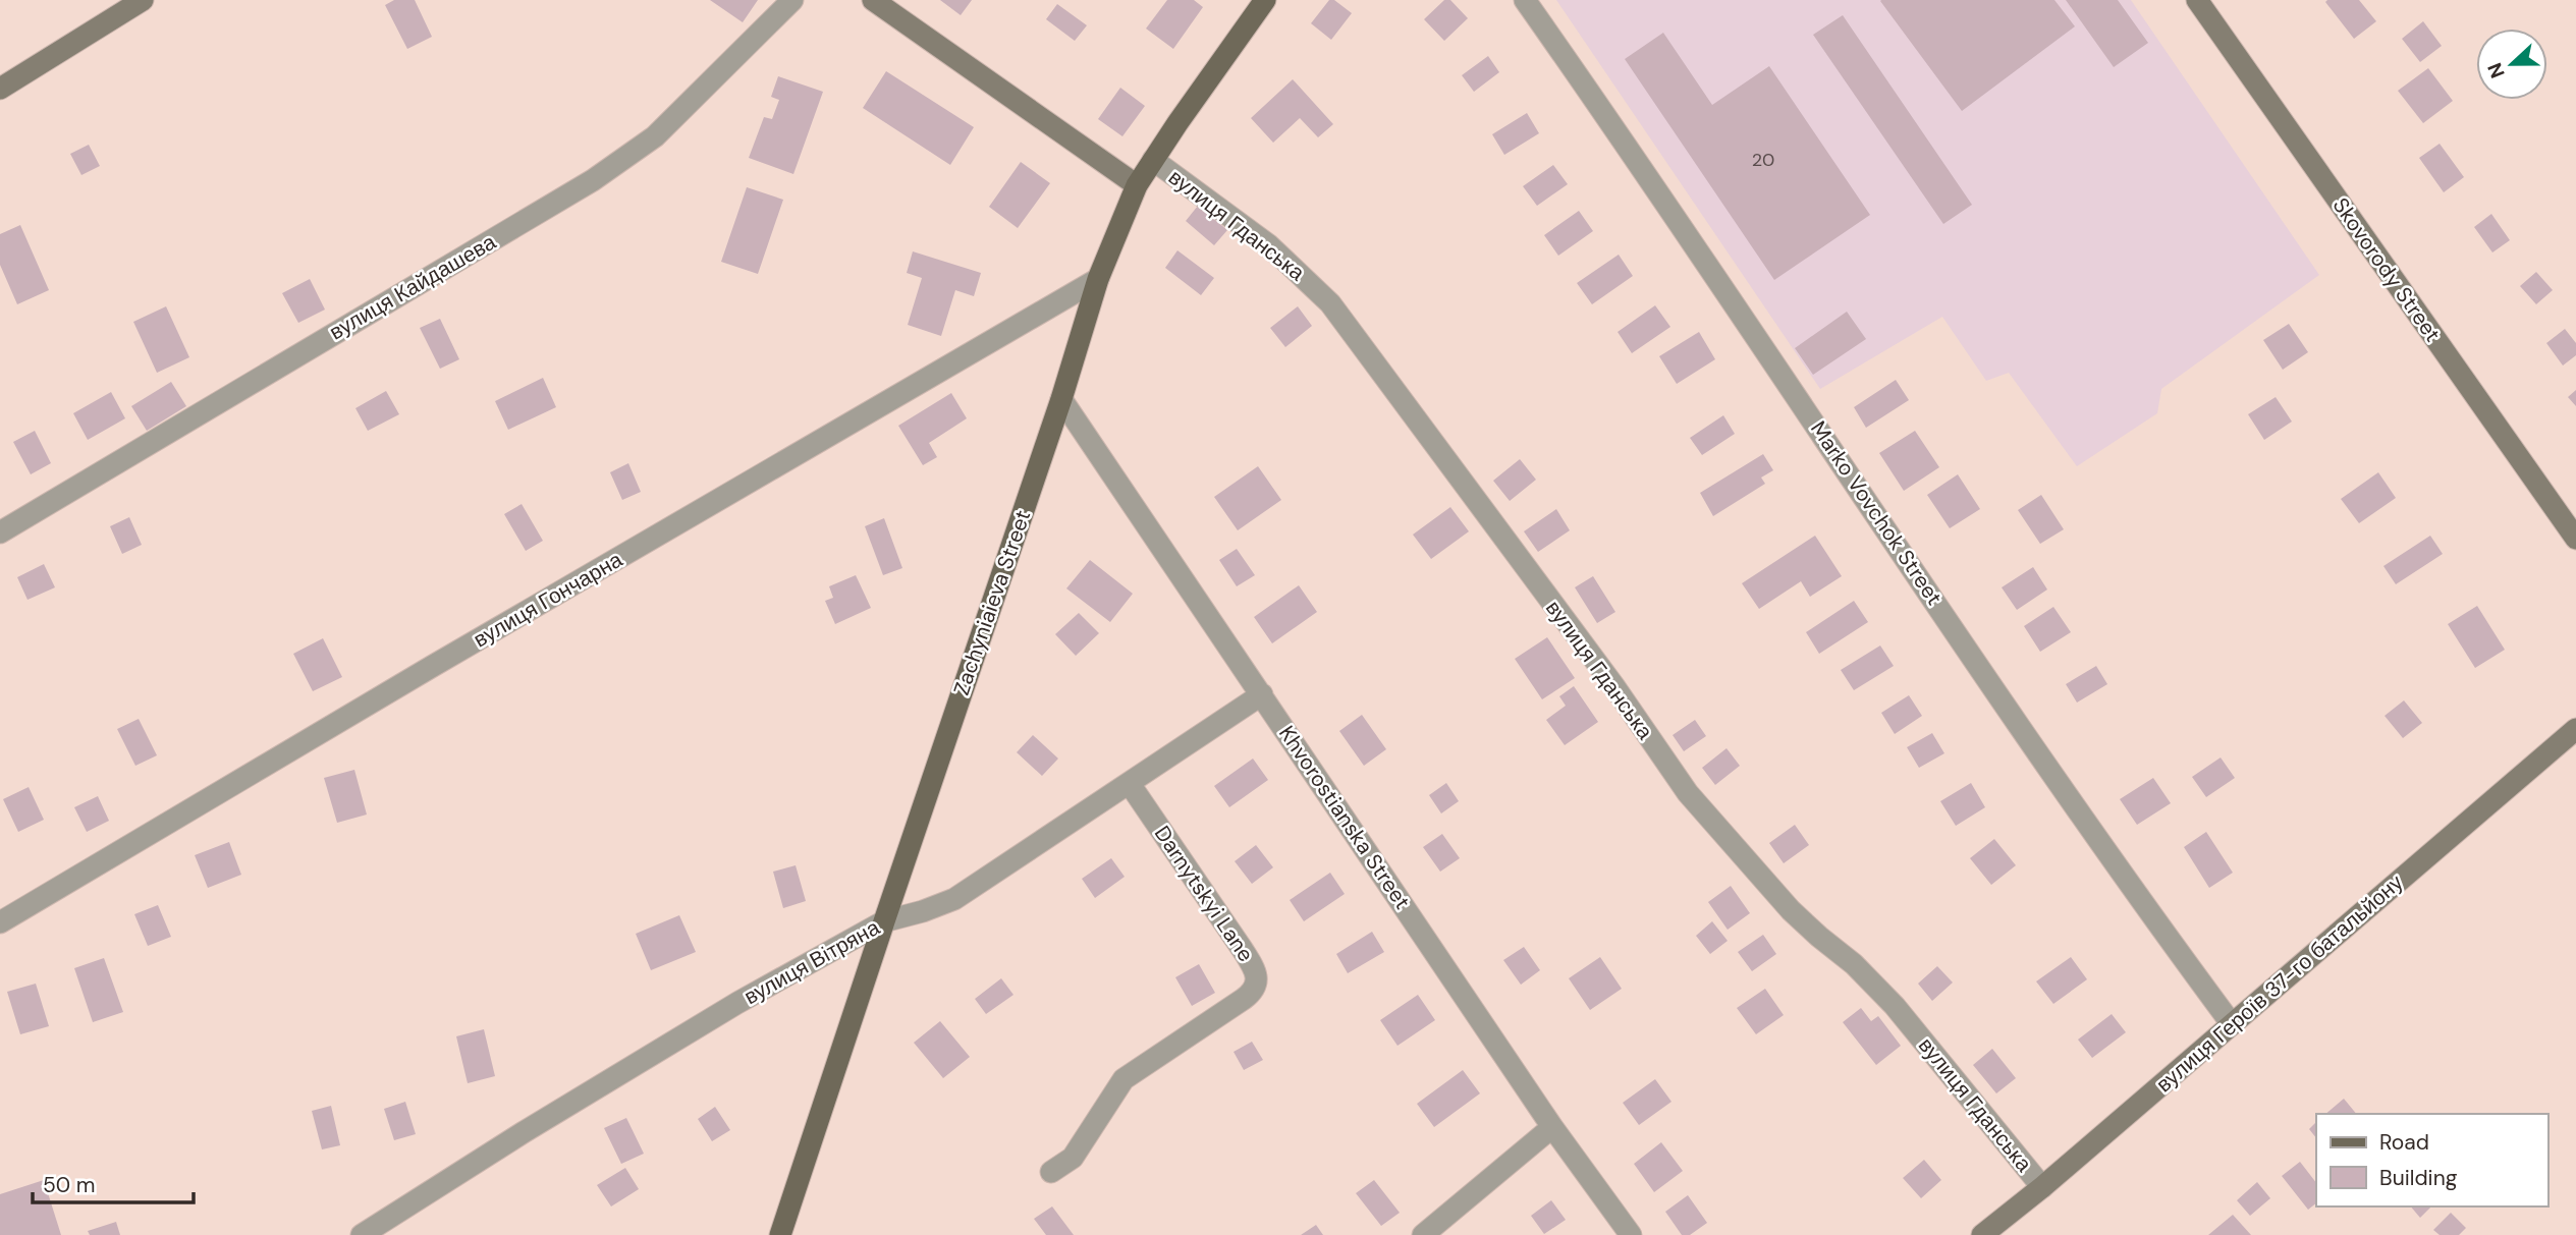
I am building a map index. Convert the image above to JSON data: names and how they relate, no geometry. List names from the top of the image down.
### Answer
{
  "streets": {
    "main road": ["Zachyniaieva Street"],
    "street": [
      "вулиця Гданська",
      "Skovorody Street",
      "вулиця Кайдашева",
      "Marko Vovchok Street",
      "вулиця Гончарна",
      "Khvorostianska Street",
      "Darnytskyi Lane",
      "вулиця Вітряна",
      "вулиця Героїв 37-го батальйону"
    ]
  },
  "crossings": [
    ["вулиця Гданська", "Zachyniaieva Street"],
    ["вулиця Гданська", "вулиця Героїв 37-го батальйону"],
    ["Marko Vovchok Street", "вулиця Героїв 37-го батальйону"],
    ["вулиця Гончарна", "Zachyniaieva Street"],
    ["Zachyniaieva Street", "Khvorostianska Street"],
    ["Zachyniaieva Street", "вулиця Вітряна"],
    ["Khvorostianska Street", "вулиця Вітряна"],
    ["Darnytskyi Lane", "вулиця Вітряна"]
  ],
  "house_numbers": ["20"],
  "legend": ["Road", "Building"],
  "scale_bar": "50 m",
  "north": "left"
}
